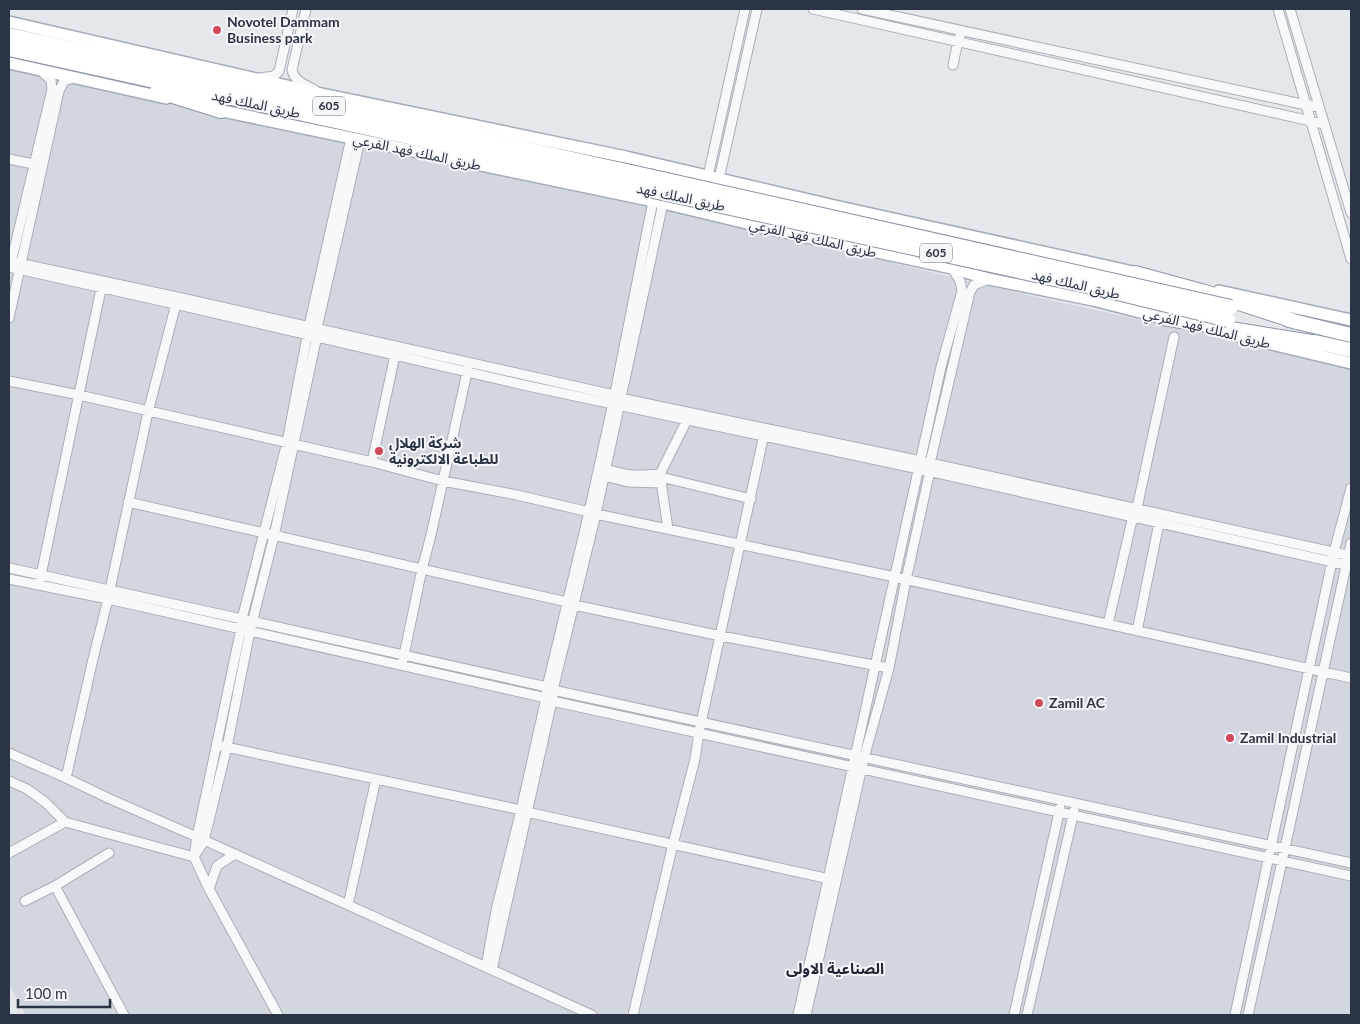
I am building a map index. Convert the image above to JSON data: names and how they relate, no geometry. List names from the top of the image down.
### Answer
{
  "streets": {
    "highway": ["طريق الملك فهد", "605"],
    "main road": ["طريق الملك فهد الفرعي"]
  },
  "districts": ["الصناعية الاولى"],
  "places": [
    "Novotel Dammam Business park",
    "شركة الهلال للطباعة الالكترونية",
    "Zamil AC",
    "Zamil Industrial"
  ],
  "scale_bar": "100 m"
}
